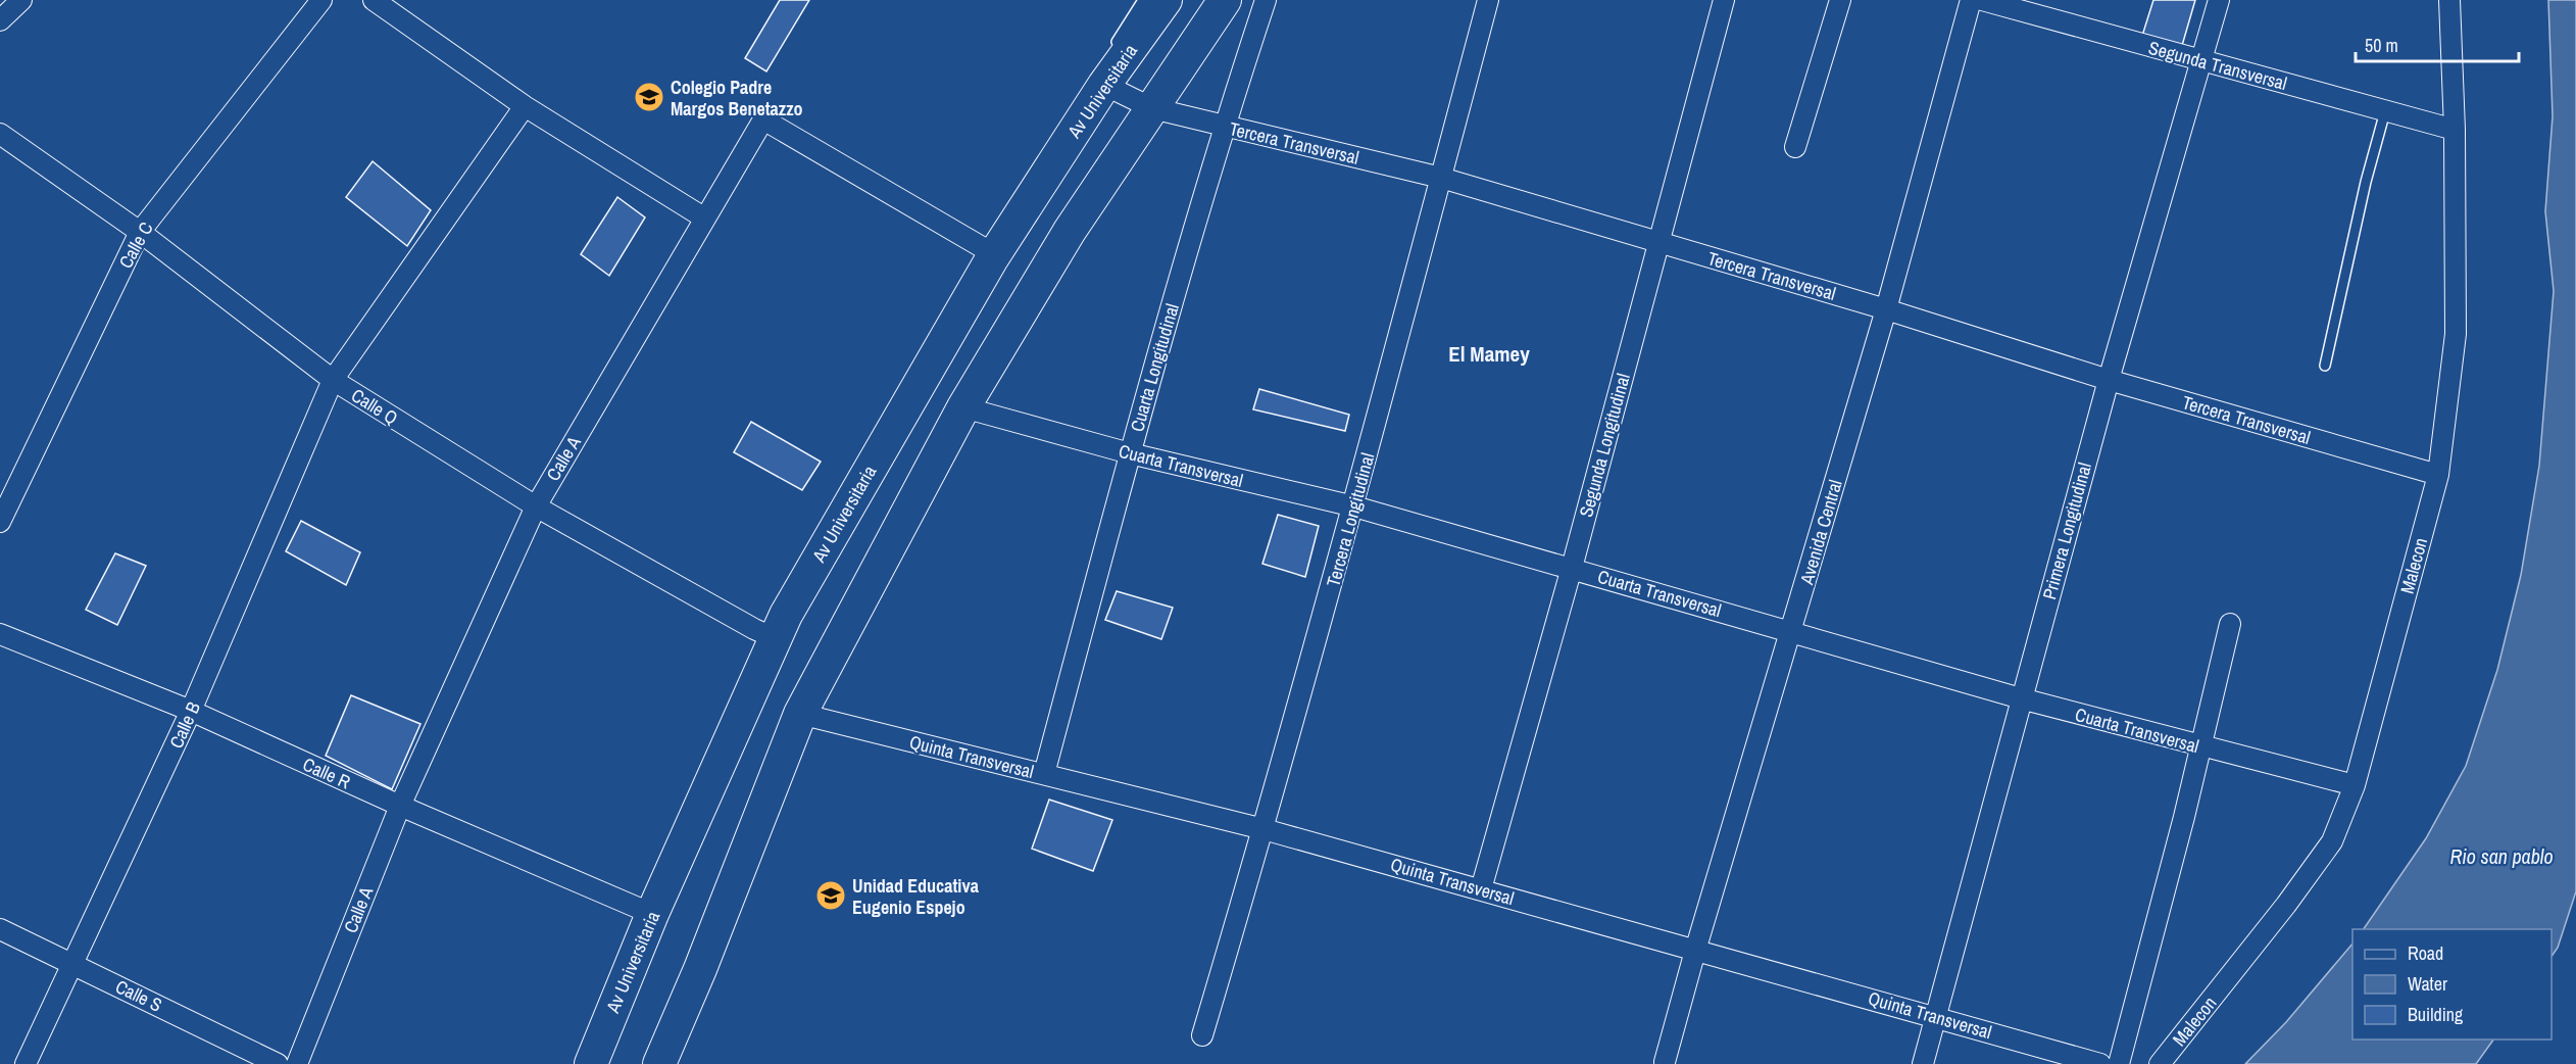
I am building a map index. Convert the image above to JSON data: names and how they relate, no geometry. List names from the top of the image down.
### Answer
{
  "streets": {
    "highway": ["Av Universitaria"],
    "street": [
      "Segunda Transversal",
      "Tercera Transversal",
      "Calle C",
      "Cuarta Longitudinal",
      "Calle Q",
      "Segunda Longitudinal",
      "Calle A",
      "Cuarta Transversal",
      "Tercera Longitudinal",
      "Primera Longitudinal",
      "Avenida Central",
      "Malecon",
      "Calle B",
      "Quinta Transversal",
      "Calle R",
      "Calle S"
    ]
  },
  "crossings": [
    ["Segunda Transversal", "Primera Longitudinal"],
    ["Segunda Transversal", "Malecon"],
    ["Av Universitaria", "Tercera Transversal"],
    ["Av Universitaria", "Calle Q"],
    ["Av Universitaria", "Calle A"],
    ["Av Universitaria", "Calle R"],
    ["Tercera Transversal", "Cuarta Longitudinal"],
    ["Tercera Transversal", "Segunda Longitudinal"],
    ["Tercera Transversal", "Tercera Longitudinal"],
    ["Tercera Transversal", "Primera Longitudinal"],
    ["Tercera Transversal", "Avenida Central"],
    ["Tercera Transversal", "Malecon"],
    ["Calle C", "Calle Q"],
    ["Cuarta Longitudinal", "Cuarta Transversal"],
    ["Cuarta Longitudinal", "Quinta Transversal"],
    ["Calle Q", "Calle A"],
    ["Calle Q", "Calle B"],
    ["Segunda Longitudinal", "Cuarta Transversal"],
    ["Segunda Longitudinal", "Quinta Transversal"],
    ["Calle A", "Calle R"],
    ["Cuarta Transversal", "Tercera Longitudinal"],
    ["Cuarta Transversal", "Primera Longitudinal"],
    ["Cuarta Transversal", "Avenida Central"],
    ["Cuarta Transversal", "Malecon"],
    ["Tercera Longitudinal", "Quinta Transversal"],
    ["Primera Longitudinal", "Quinta Transversal"],
    ["Avenida Central", "Quinta Transversal"],
    ["Calle B", "Calle R"],
    ["Calle B", "Calle S"]
  ],
  "districts": ["El Mamey"],
  "water": ["Rio san pablo"],
  "places": {
    "school or university": ["Colegio Padre Margos Benetazzo", "Unidad Educativa Eugenio Espejo"]
  },
  "legend": ["Road", "Water", "Building"],
  "scale_bar": "50 m"
}
